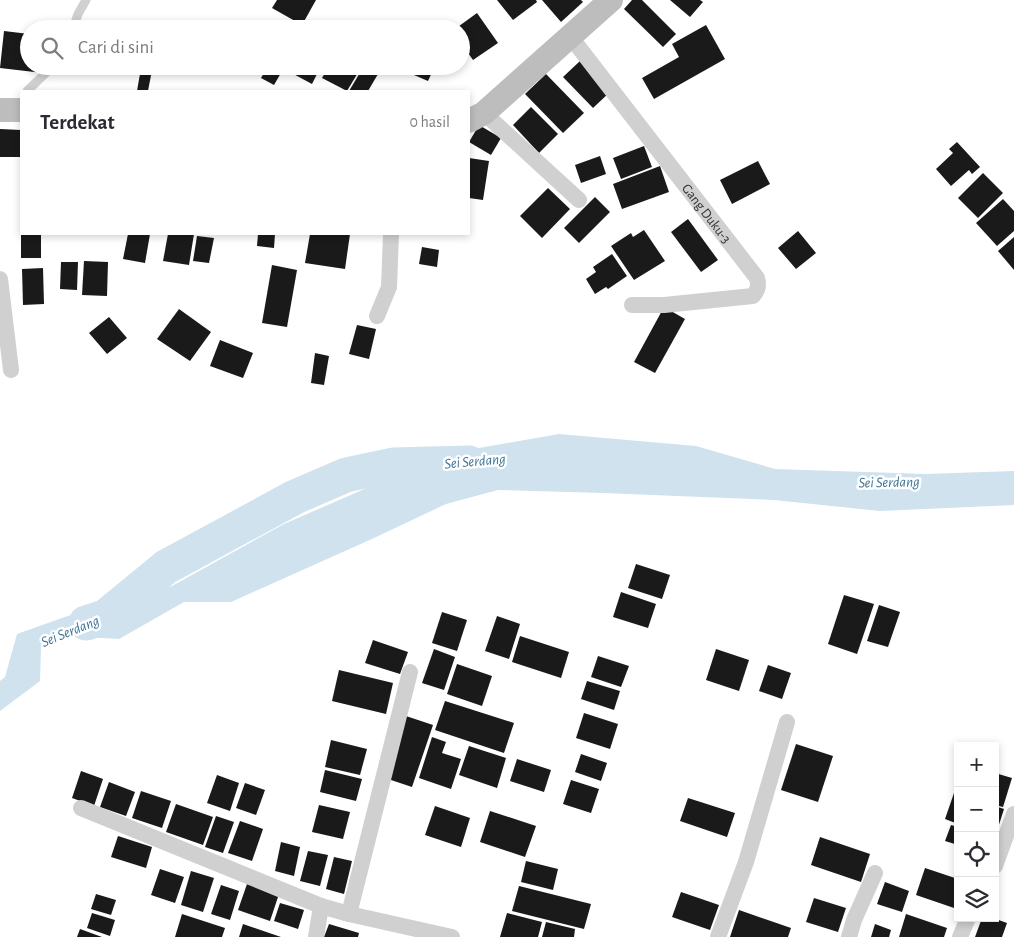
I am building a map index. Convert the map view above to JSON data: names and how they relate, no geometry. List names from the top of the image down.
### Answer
{
  "streets": {
    "street": ["Gang Duku-3"]
  },
  "water": ["Sei Serdang"],
  "page": {
    "search": "Cari di sini",
    "heading": ["Terdekat", "0 hasil"],
    "map_buttons": ["+", "−"]
  }
}
